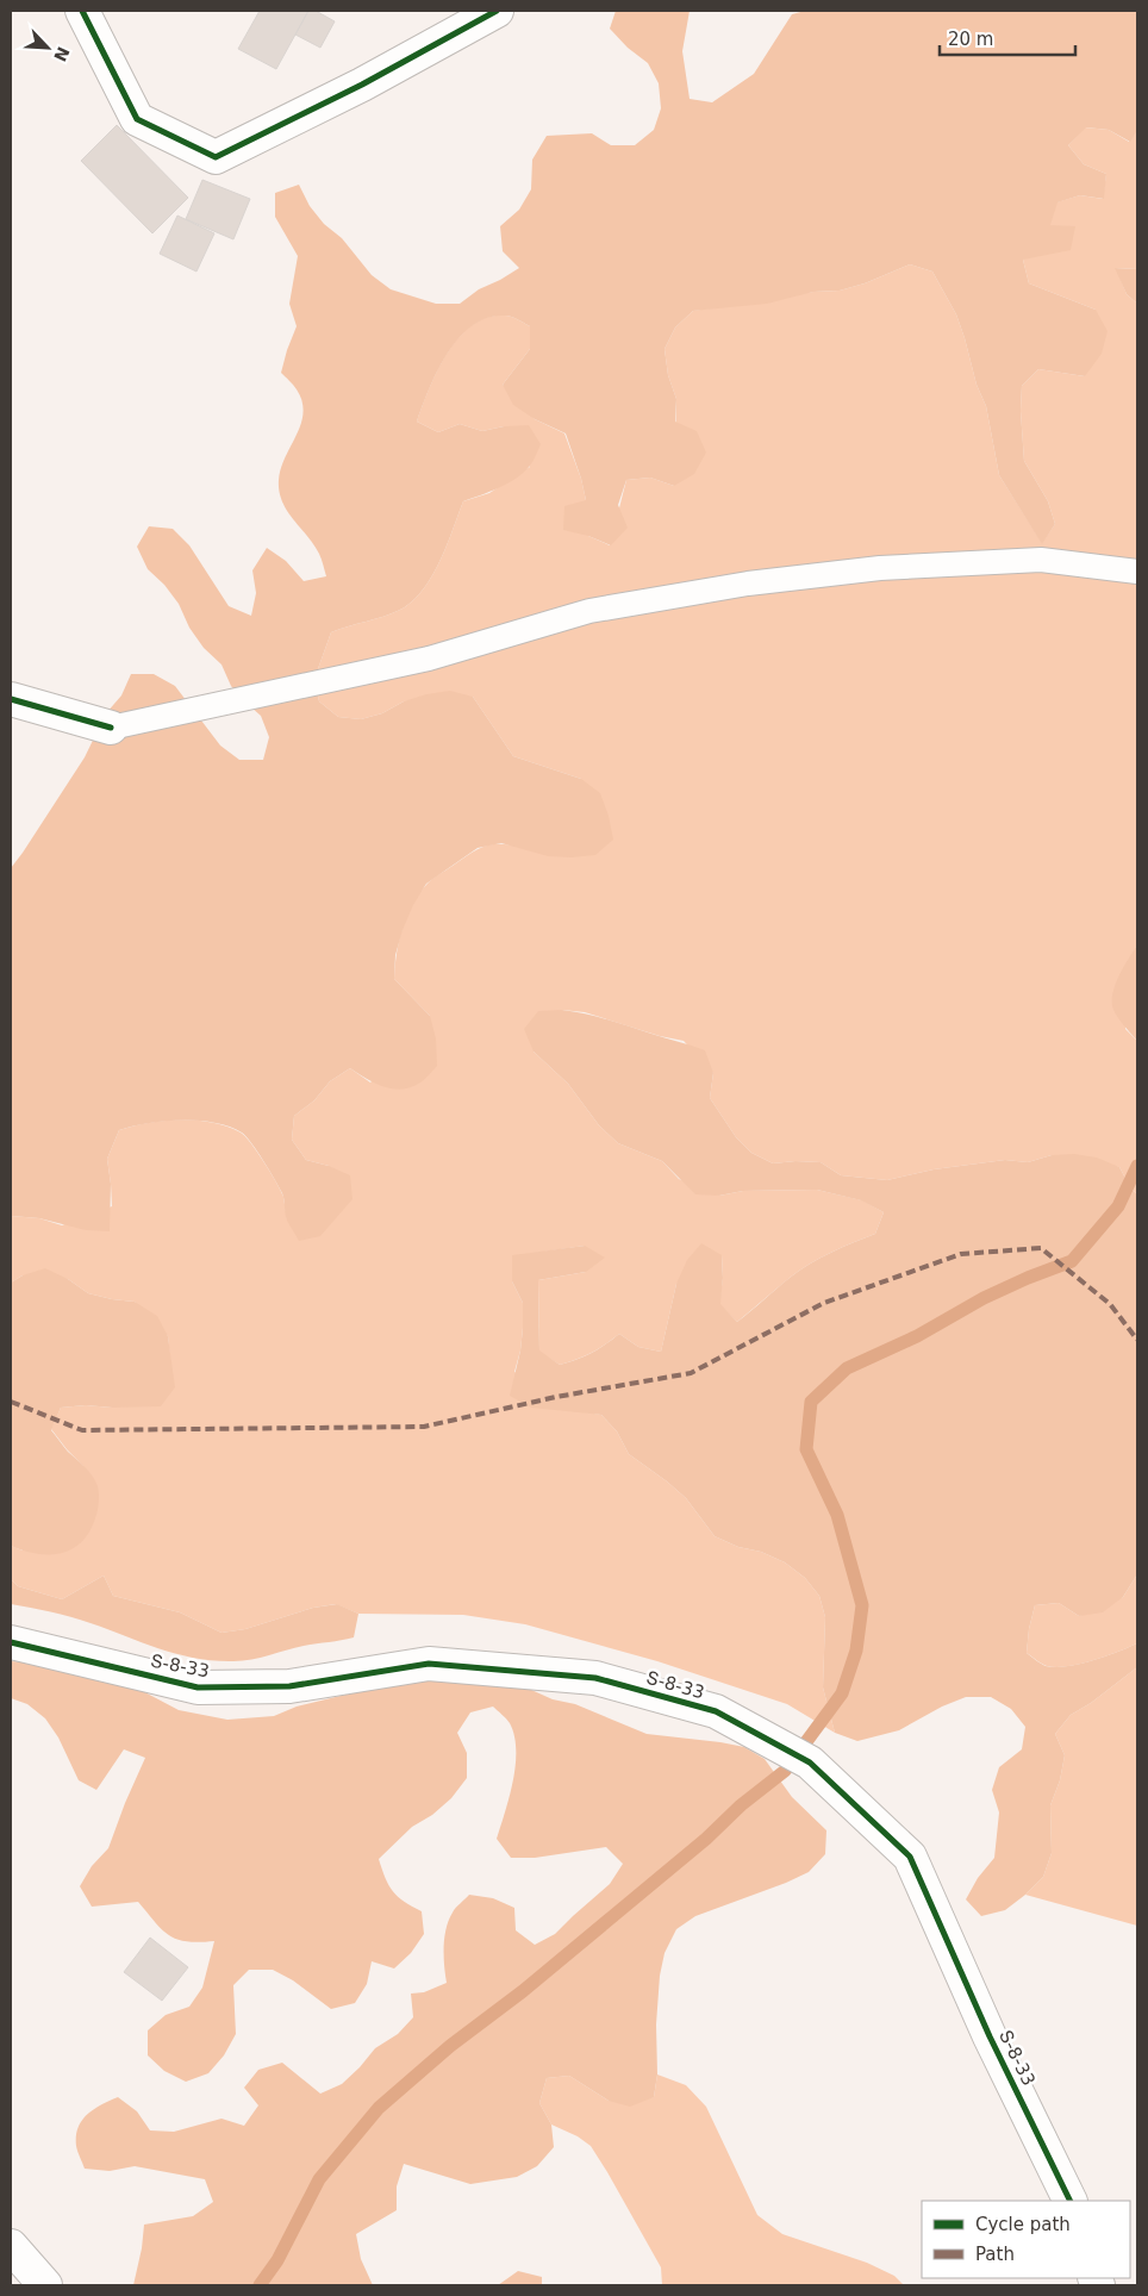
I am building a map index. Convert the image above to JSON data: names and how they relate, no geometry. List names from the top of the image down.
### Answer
{
  "streets": {
    "street": ["Տ-8-33"]
  },
  "legend": ["Cycle path", "Path"],
  "scale_bar": "20 m",
  "north": "bottom right"
}
